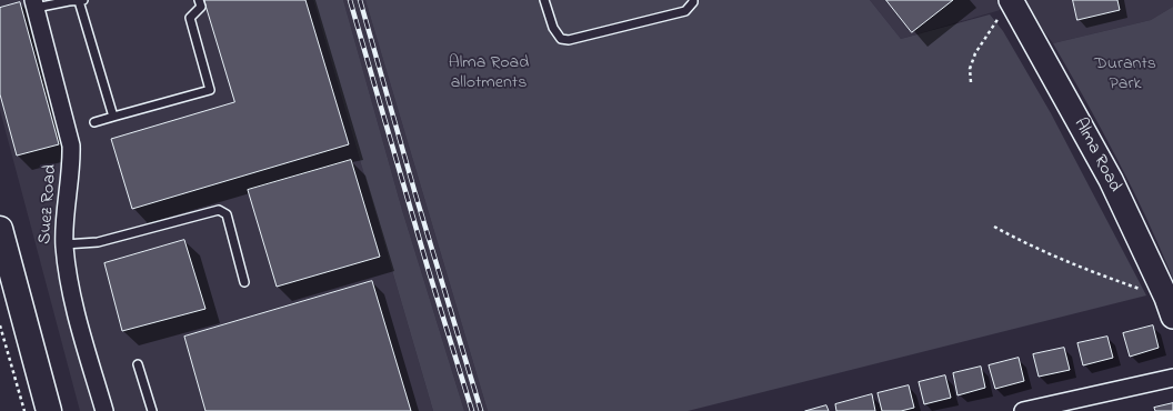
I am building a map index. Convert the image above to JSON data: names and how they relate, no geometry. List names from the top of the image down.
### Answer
{
  "streets": {
    "street": ["Alma Road", "Suez Road"]
  },
  "parks": ["Alma Road allotments", "Durants Park"]
}
